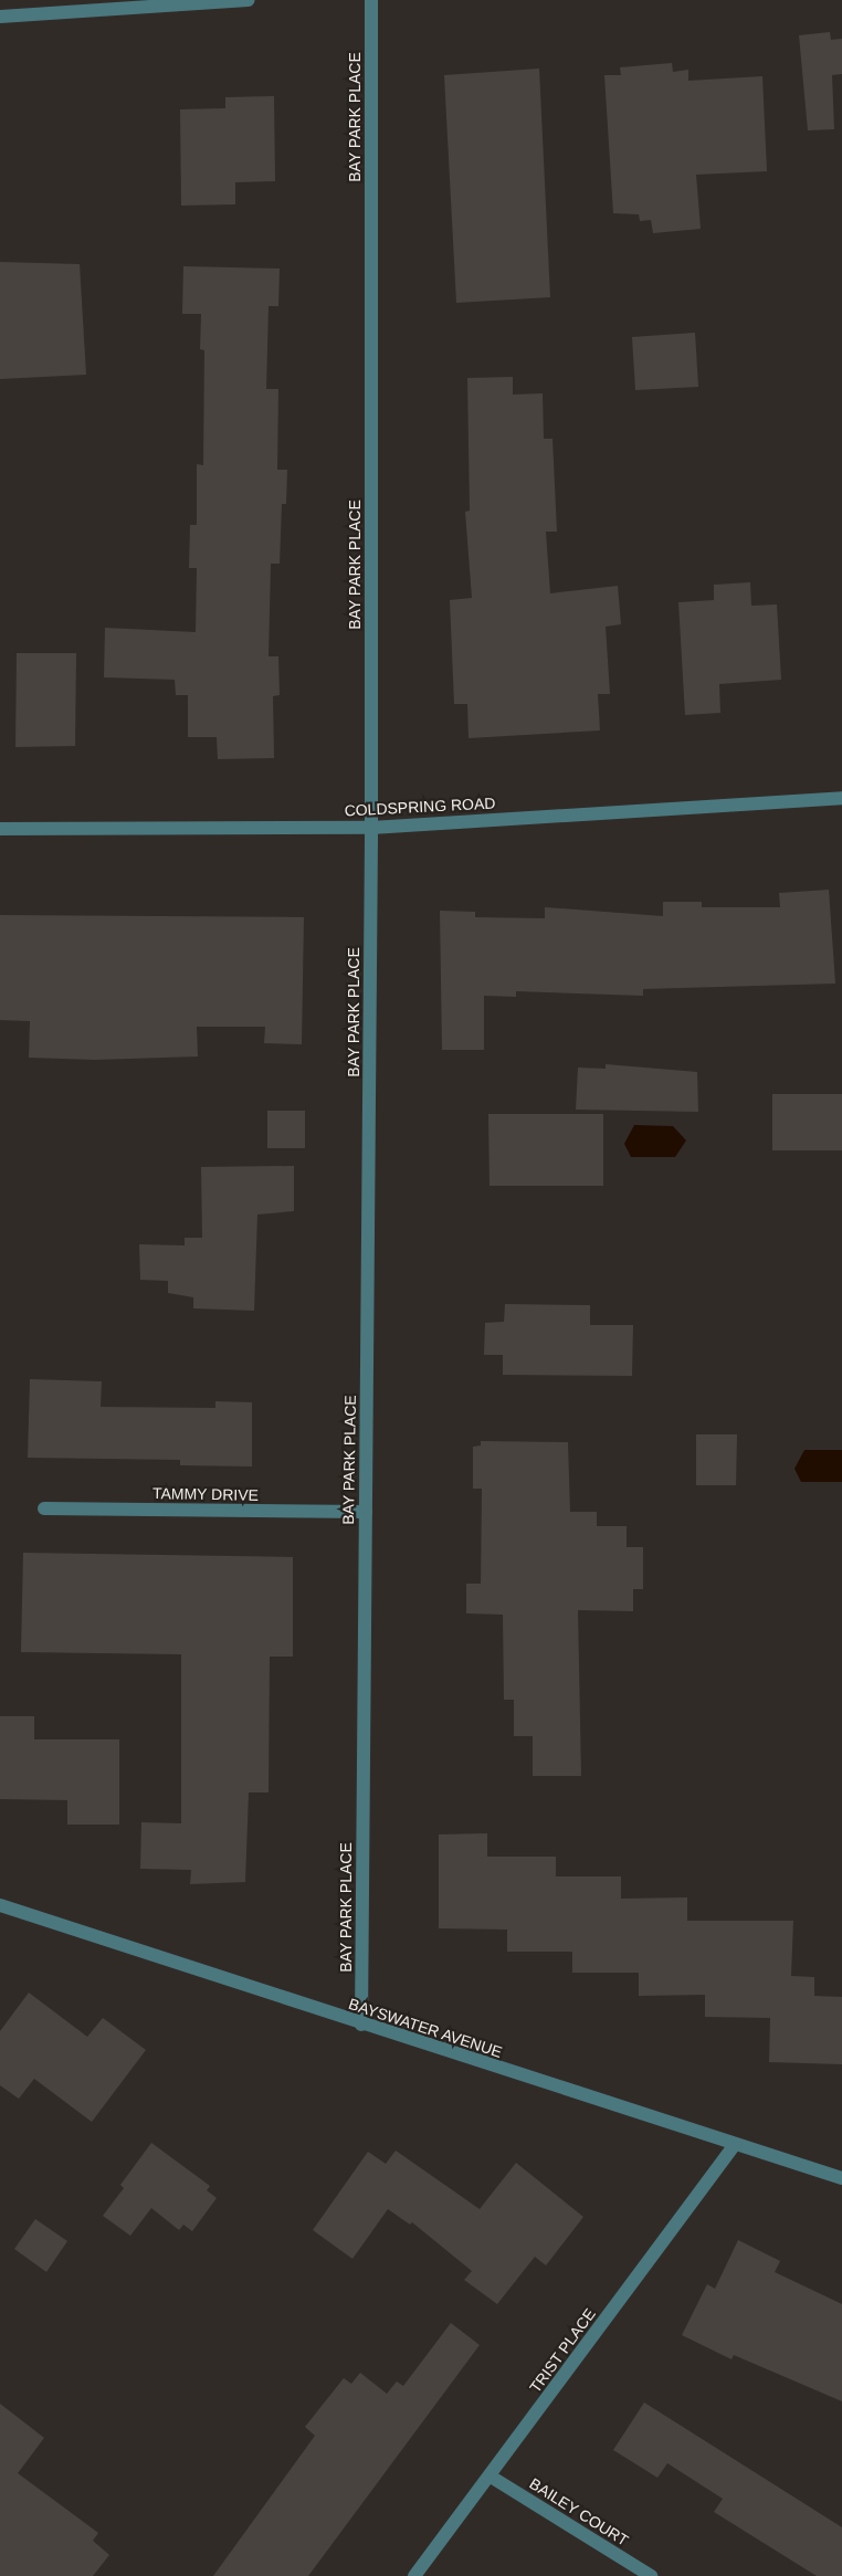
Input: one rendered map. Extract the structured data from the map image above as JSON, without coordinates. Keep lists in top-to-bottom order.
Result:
{
  "streets": {
    "street": [
      "BAY PARK PLACE",
      "COLDSPRING ROAD",
      "TAMMY DRIVE",
      "BAYSWATER AVENUE",
      "TRIST PLACE",
      "BAILEY COURT"
    ]
  },
  "crossings": [
    ["BAY PARK PLACE", "COLDSPRING ROAD"],
    ["BAY PARK PLACE", "TAMMY DRIVE"],
    ["BAY PARK PLACE", "BAYSWATER AVENUE"],
    ["BAYSWATER AVENUE", "TRIST PLACE"],
    ["TRIST PLACE", "BAILEY COURT"]
  ]
}
